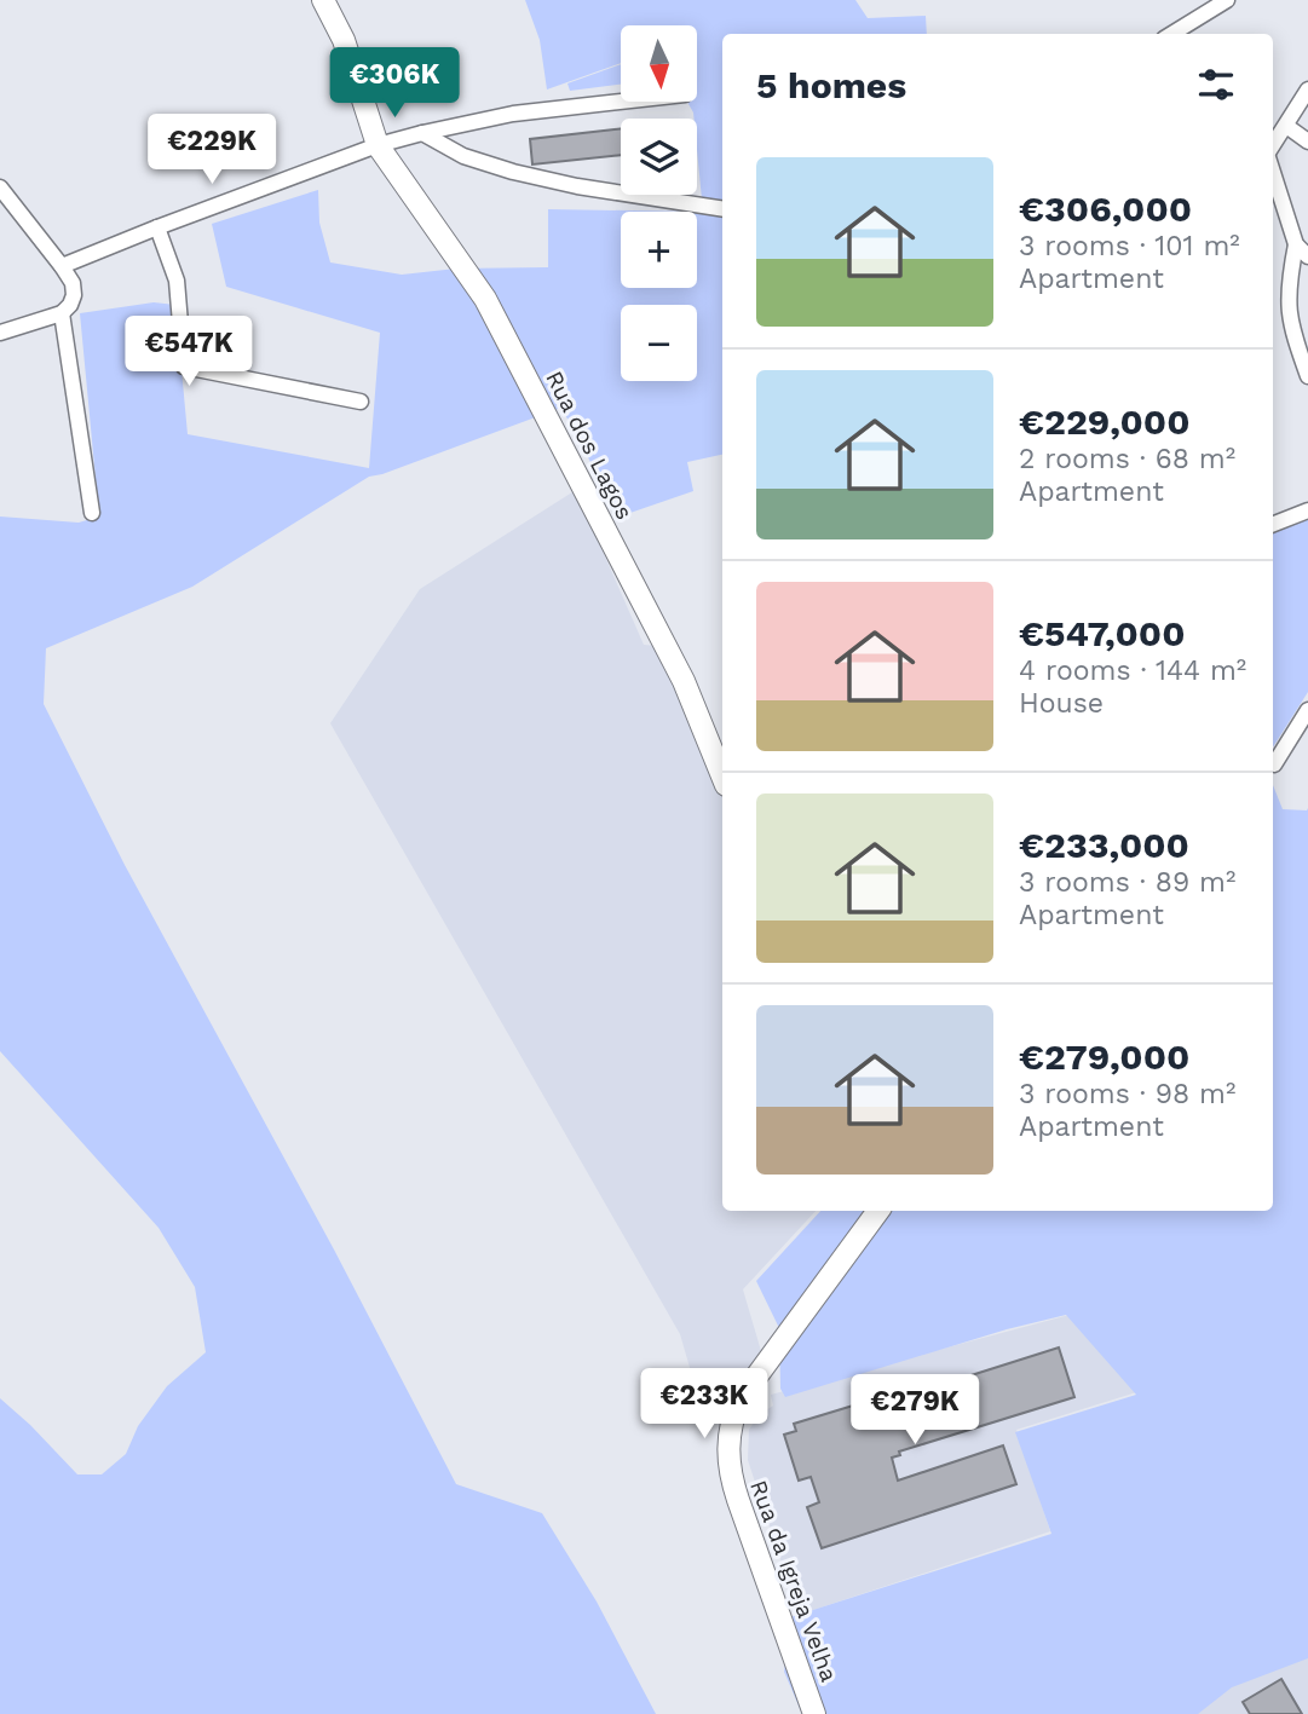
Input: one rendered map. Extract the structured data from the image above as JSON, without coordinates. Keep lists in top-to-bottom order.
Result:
{
  "streets": {
    "street": ["Rua dos Lagos", "Rua da Igreja Velha"]
  },
  "north": "bottom",
  "page": {
    "map_buttons": ["+", "−"],
    "heading": "5 homes",
    "price": [
      "€306K",
      "€229K",
      "€547K",
      "€233K",
      "€279K"
    ],
    "list": [
      {
        "name": "€306,000",
        "note": "3 rooms · 101 m² · Apartment"
      },
      {
        "name": "€229,000",
        "note": "2 rooms · 68 m² · Apartment"
      },
      {
        "name": "€547,000",
        "note": "4 rooms · 144 m² · House"
      },
      {
        "name": "€233,000",
        "note": "3 rooms · 89 m² · Apartment"
      },
      {
        "name": "€279,000",
        "note": "3 rooms · 98 m² · Apartment"
      }
    ]
  }
}
